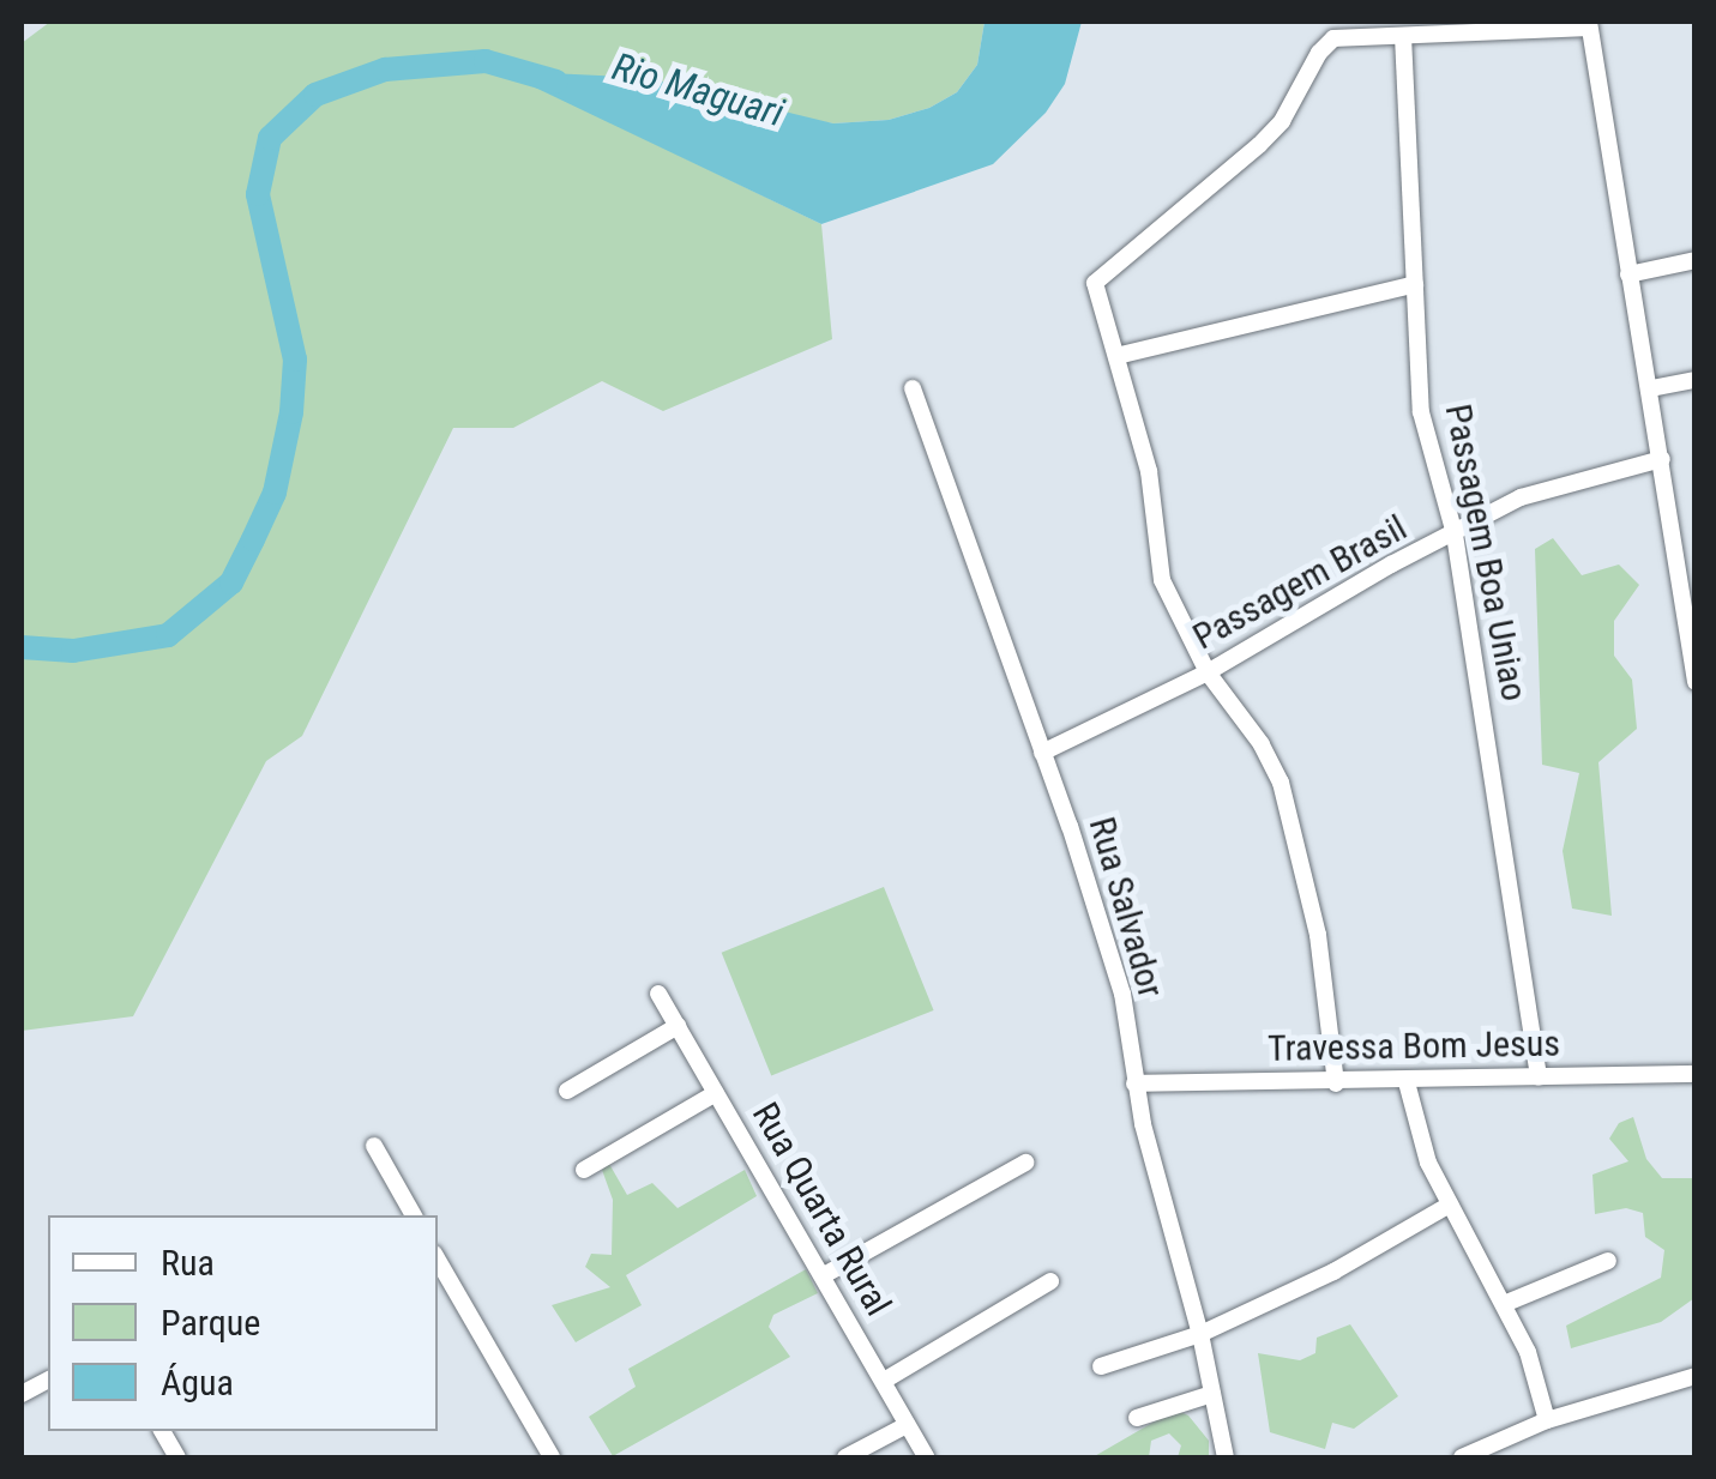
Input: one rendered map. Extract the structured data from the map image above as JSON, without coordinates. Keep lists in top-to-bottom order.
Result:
{
  "streets": {
    "street": [
      "Passagem Boa Uniao",
      "Passagem Brasil",
      "Rua Salvador",
      "Travessa Bom Jesus",
      "Rua Quarta Rural"
    ]
  },
  "crossings": [
    ["Passagem Boa Uniao", "Passagem Brasil"],
    ["Passagem Boa Uniao", "Travessa Bom Jesus"],
    ["Passagem Brasil", "Rua Salvador"],
    ["Rua Salvador", "Travessa Bom Jesus"]
  ],
  "water": ["Rio Maguari"],
  "legend": ["Rua", "Parque", "Água"]
}
